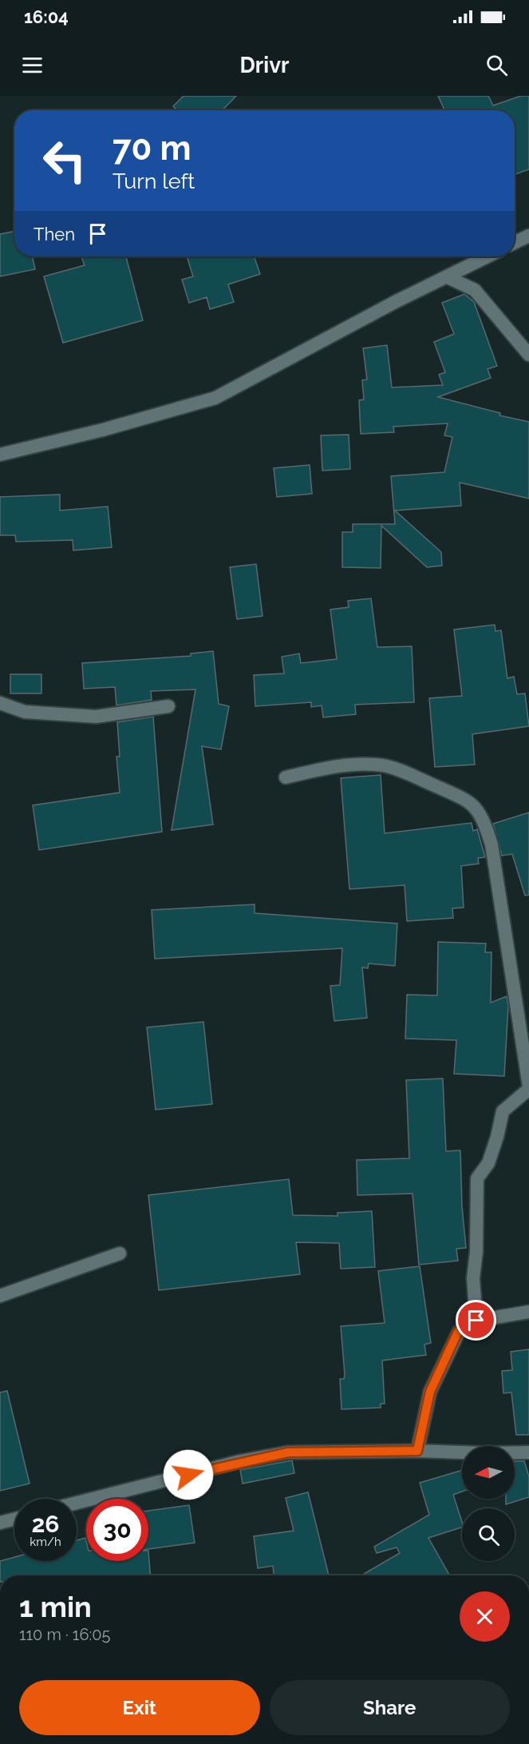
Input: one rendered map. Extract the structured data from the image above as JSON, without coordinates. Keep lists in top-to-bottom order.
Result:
{
  "north": "left",
  "page": {
    "status": "16:04",
    "header": "Drivr",
    "turn": ["70 m", "Turn left"],
    "then": "Then",
    "speed": "26 km/h",
    "limit": "30",
    "heading": ["1 min", "110 m · 16:05"],
    "buttons": ["Exit", "Share"]
  }
}
